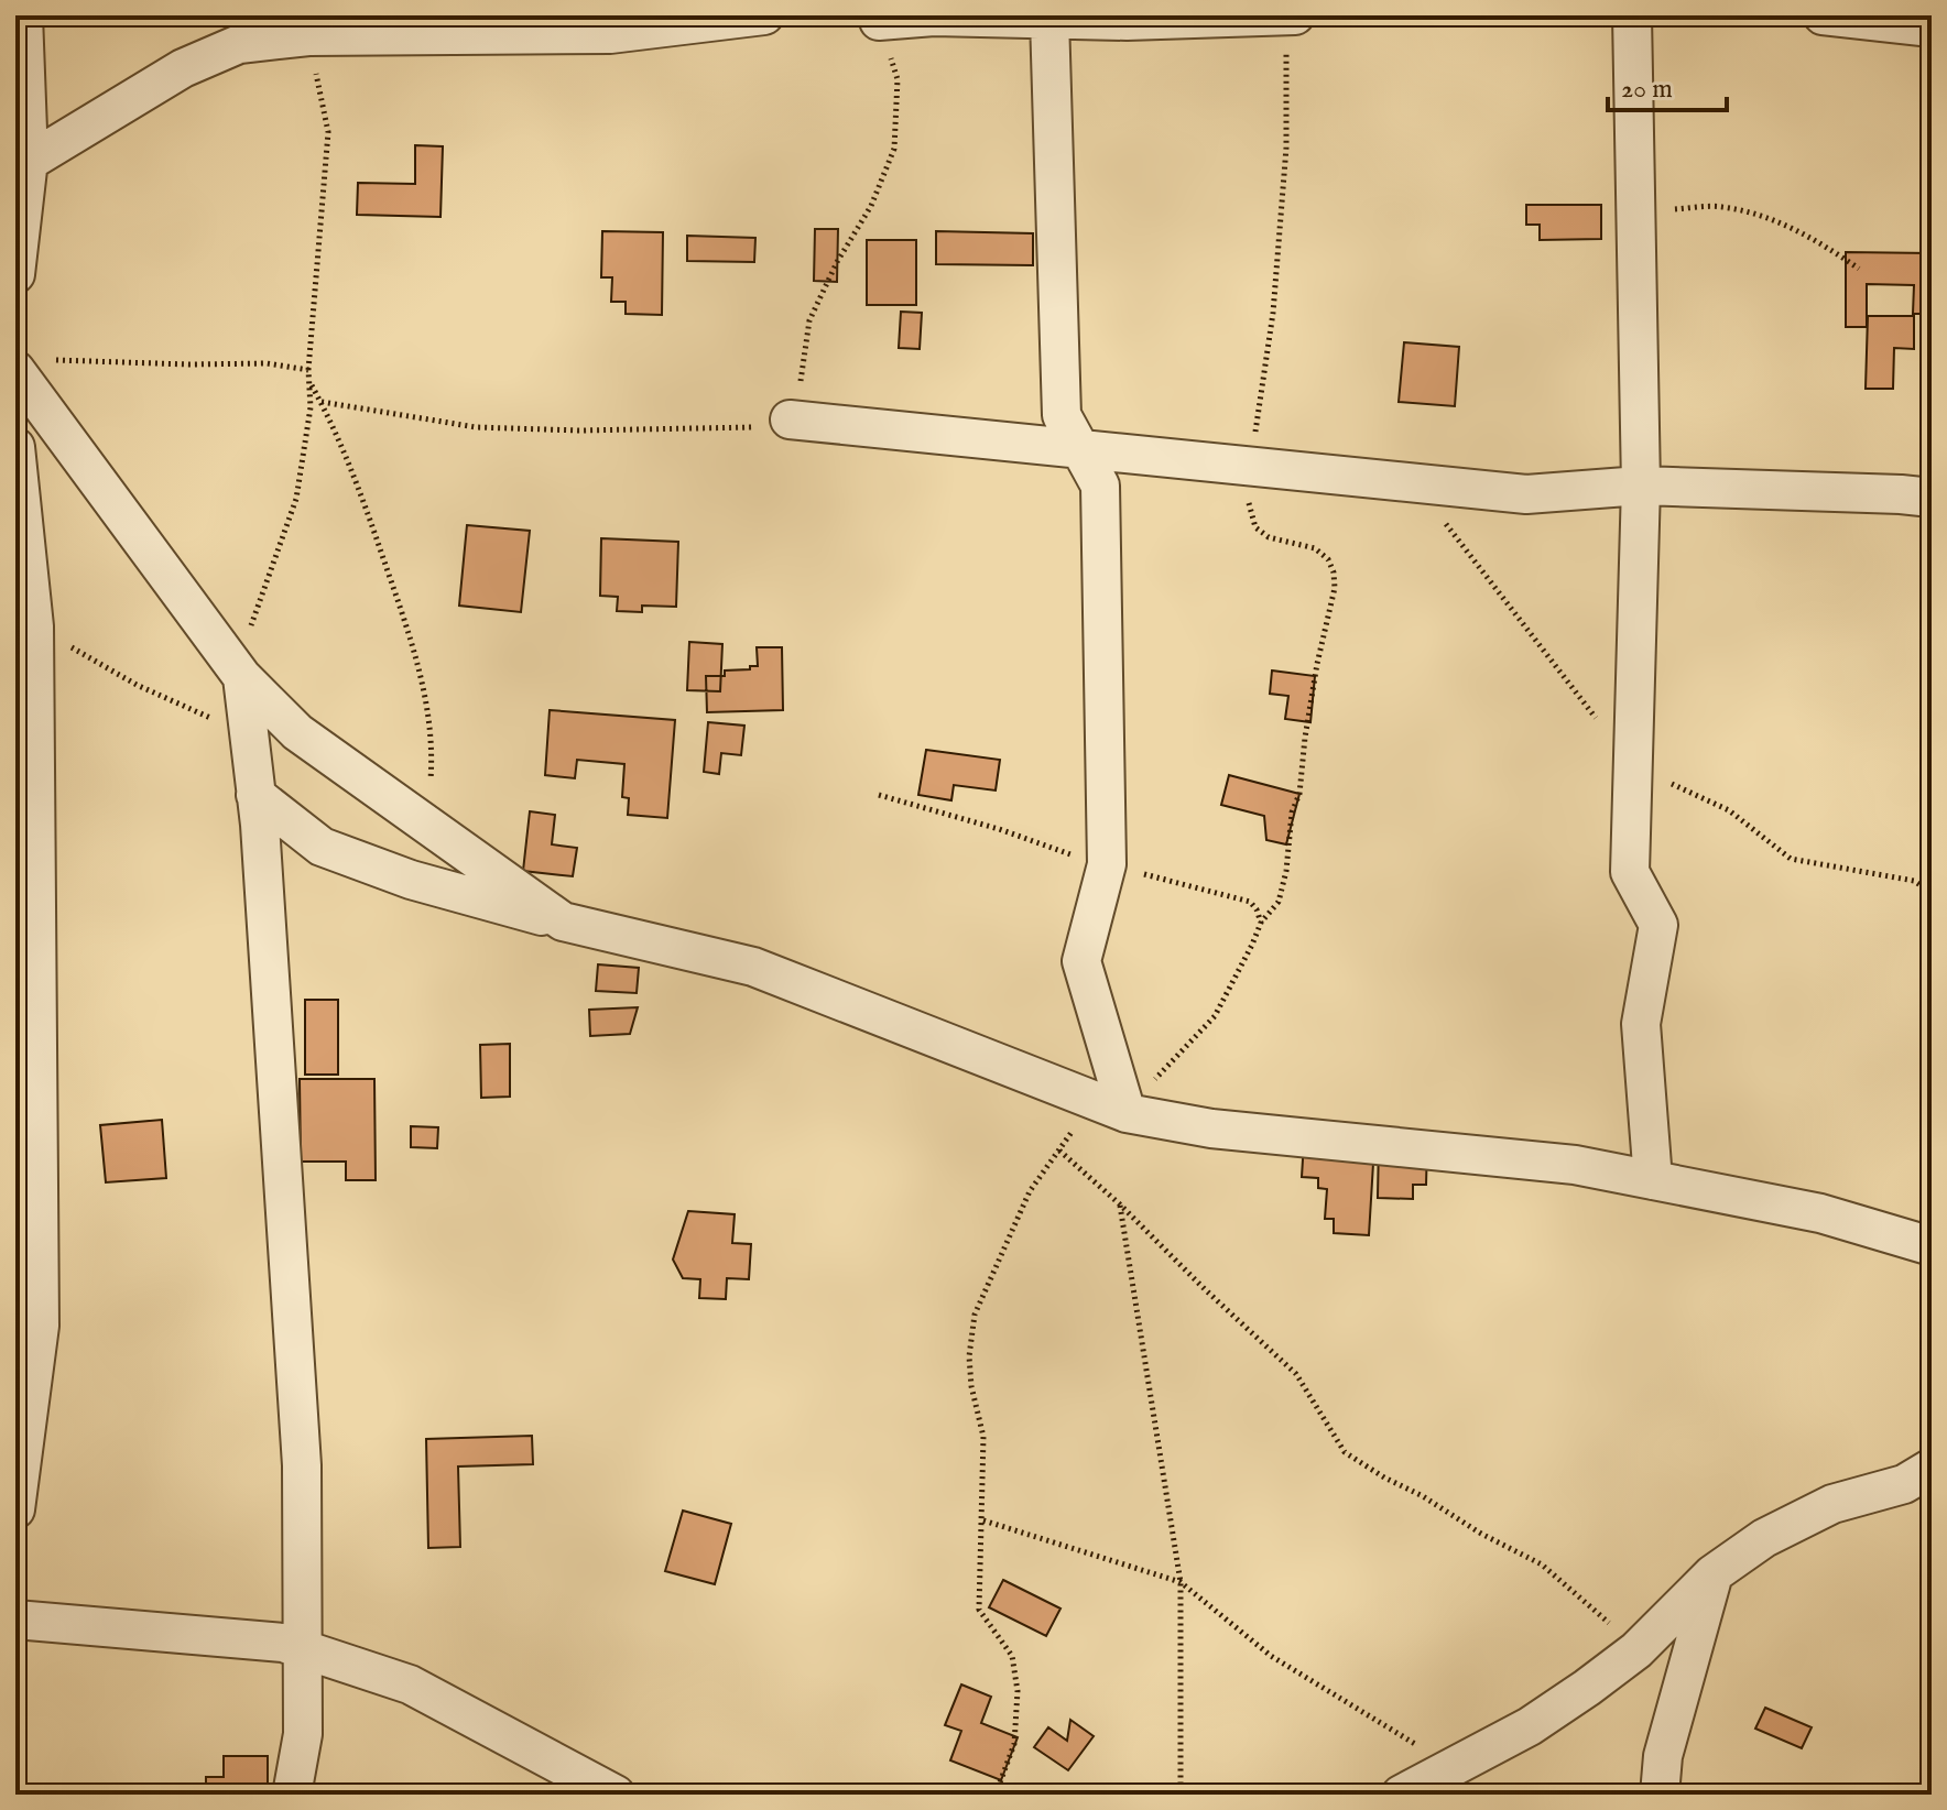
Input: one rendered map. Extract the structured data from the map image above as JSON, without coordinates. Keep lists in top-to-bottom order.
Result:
{
  "scale_bar": "20 m"
}
